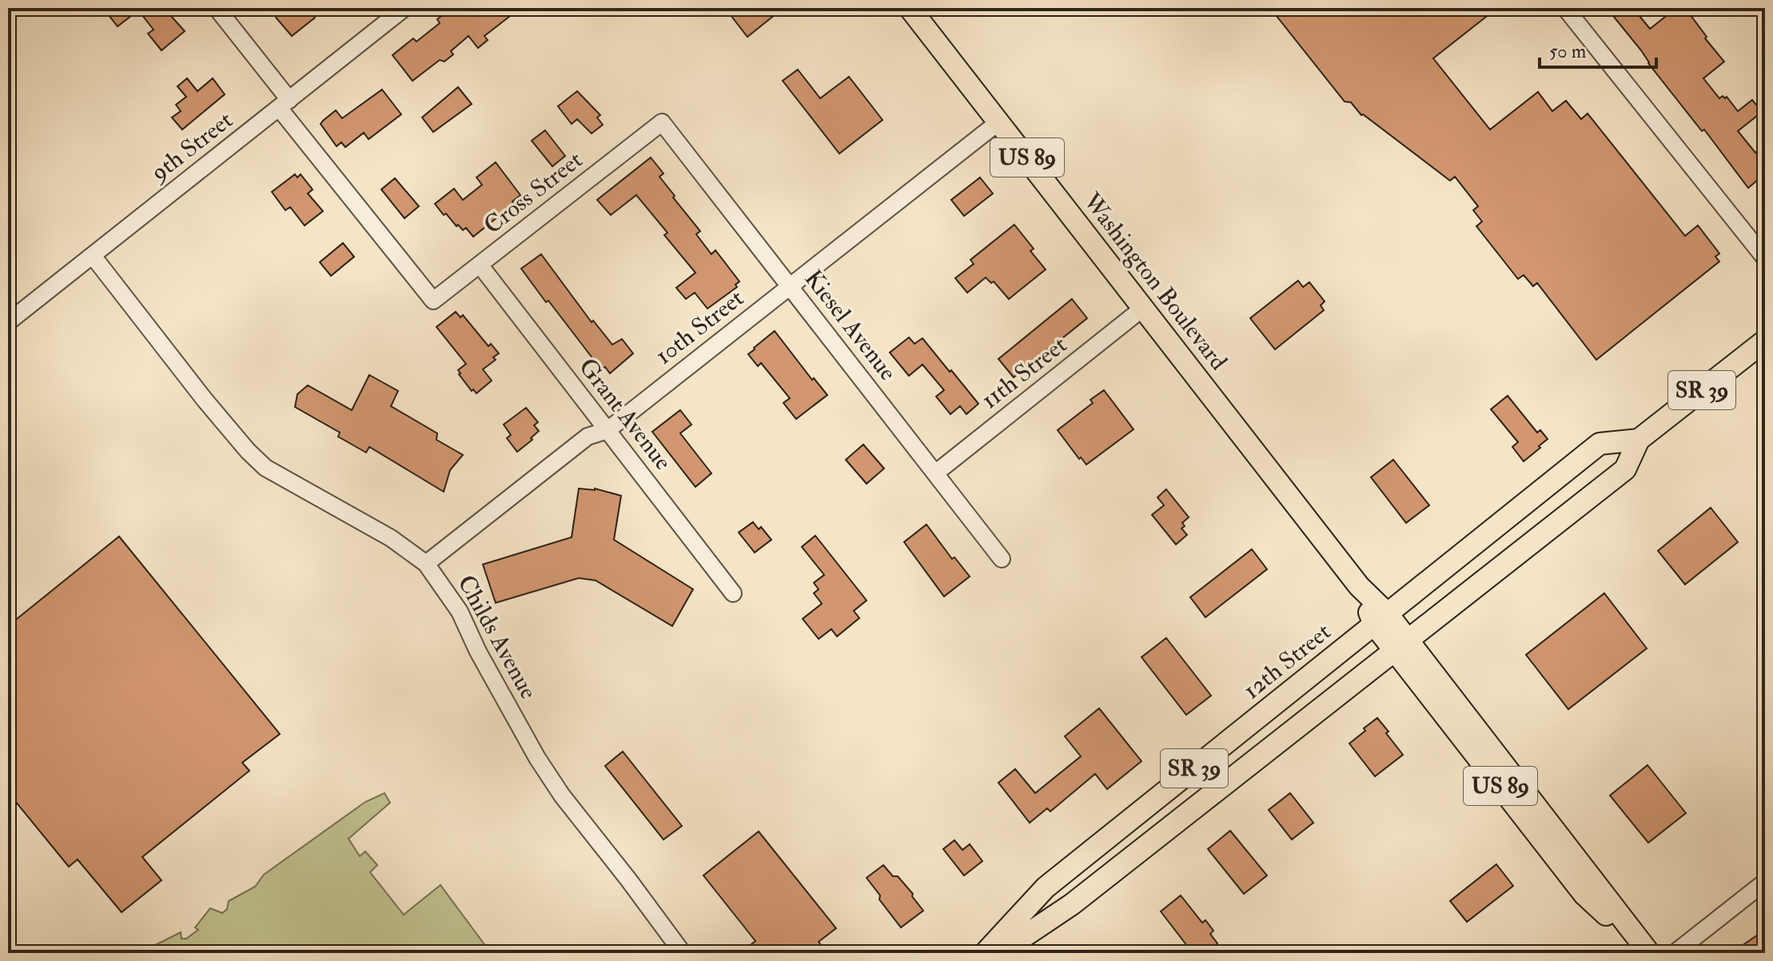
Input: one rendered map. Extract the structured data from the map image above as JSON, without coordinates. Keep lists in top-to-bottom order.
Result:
{
  "streets": {
    "main road": [
      "US 89",
      "Washington Boulevard",
      "SR 39",
      "12th Street"
    ],
    "street": [
      "9th Street",
      "Cross Street",
      "Kiesel Avenue",
      "10th Street",
      "11th Street",
      "Grant Avenue",
      "Childs Avenue"
    ]
  },
  "crossings": [
    ["9th Street", "Cross Street"],
    ["9th Street", "Childs Avenue"],
    ["Cross Street", "Kiesel Avenue"],
    ["Cross Street", "Grant Avenue"],
    ["Washington Boulevard", "10th Street"],
    ["Washington Boulevard", "11th Street"],
    ["Washington Boulevard", "SR 39"],
    ["Washington Boulevard", "12th Street"],
    ["Kiesel Avenue", "10th Street"],
    ["Kiesel Avenue", "11th Street"],
    ["10th Street", "Grant Avenue"],
    ["10th Street", "Childs Avenue"],
    ["SR 39", "12th Street"]
  ],
  "scale_bar": "50 m"
}
